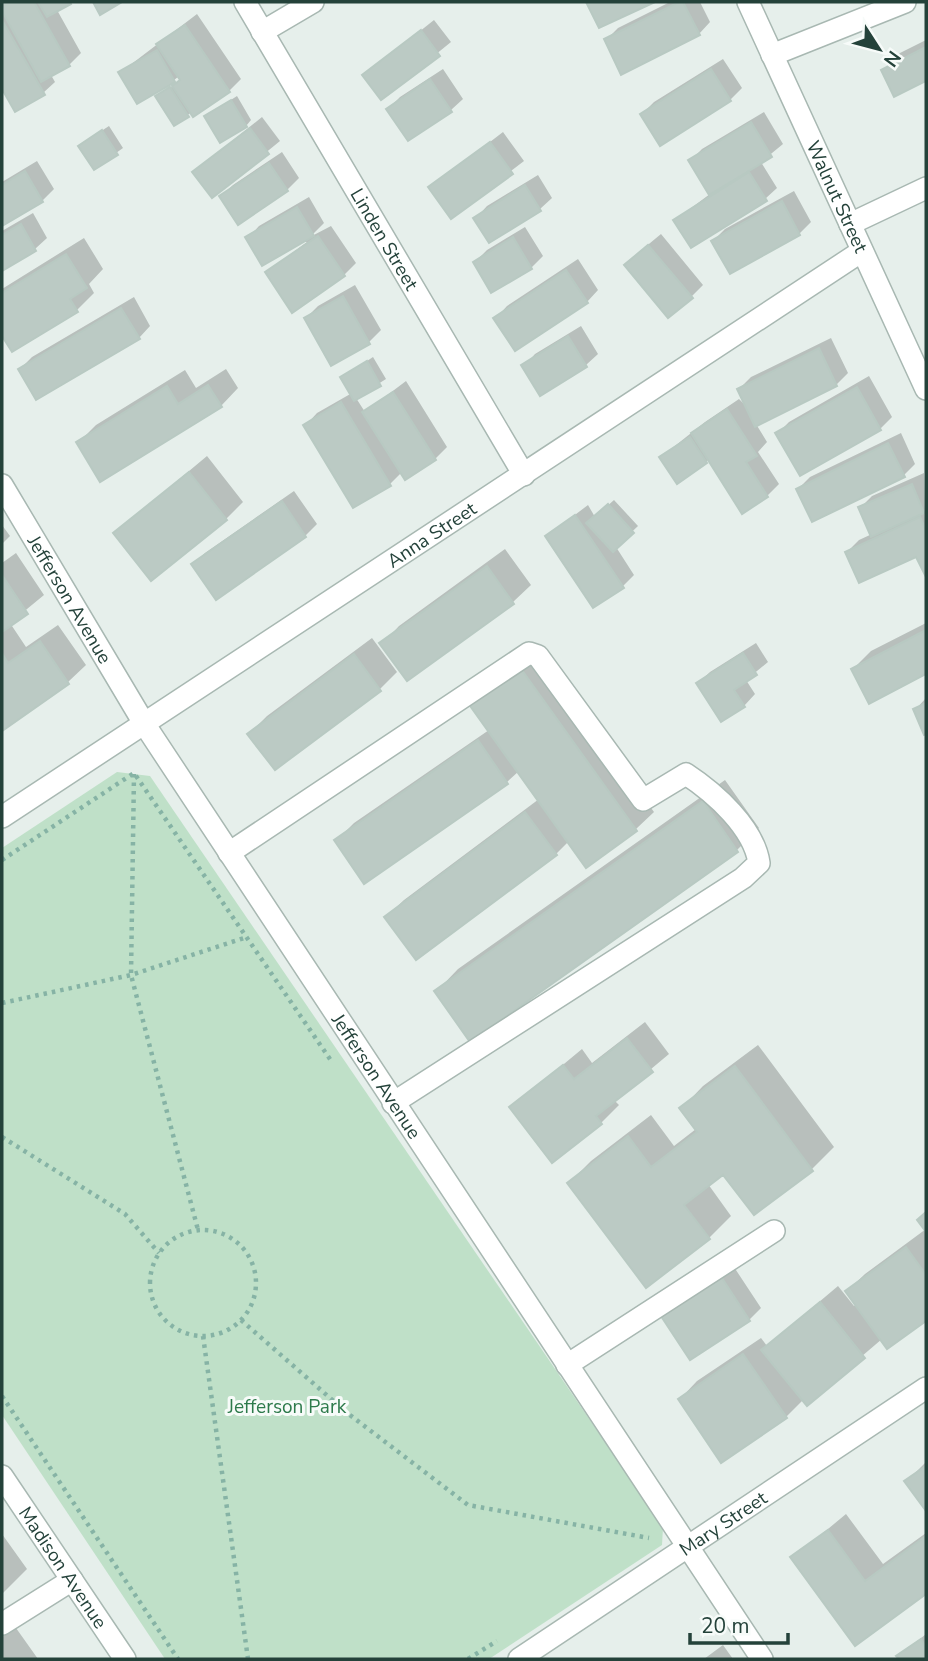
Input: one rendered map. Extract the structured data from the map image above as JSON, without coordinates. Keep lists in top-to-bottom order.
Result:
{
  "streets": {
    "street": [
      "Walnut Street",
      "Linden Street",
      "Anna Street",
      "Jefferson Avenue",
      "Mary Street",
      "Madison Avenue"
    ]
  },
  "crossings": [
    ["Walnut Street", "Anna Street"],
    ["Linden Street", "Anna Street"],
    ["Anna Street", "Jefferson Avenue"],
    ["Jefferson Avenue", "Mary Street"]
  ],
  "parks": ["Jefferson Park"],
  "scale_bar": "20 m",
  "north": "bottom right"
}
